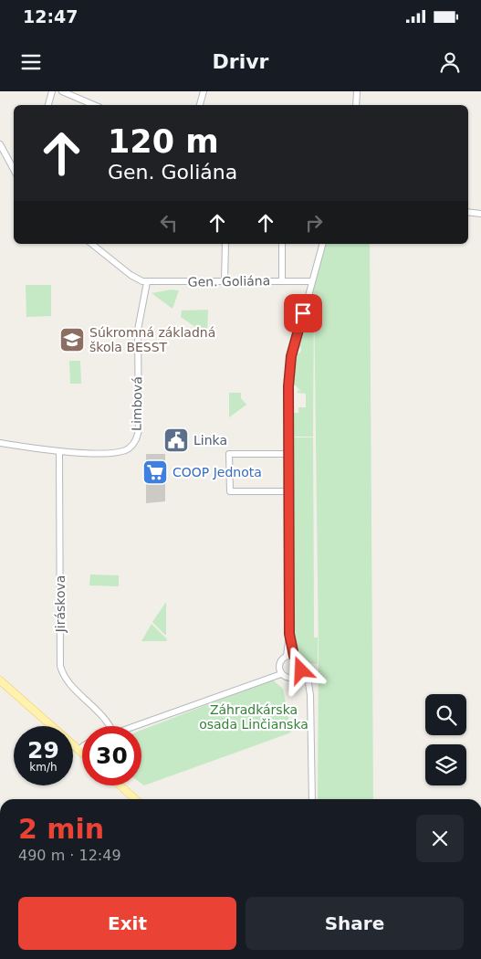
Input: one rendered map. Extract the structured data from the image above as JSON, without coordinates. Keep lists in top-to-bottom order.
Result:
{
  "streets": {
    "street": ["Gen. Goliána", "Limbová", "Jiráskova"]
  },
  "crossings": [
    ["Gen. Goliána", "Limbová"],
    ["Limbová", "Jiráskova"]
  ],
  "parks": ["Záhradkárska osada Linčianska"],
  "places": {
    "school or university": ["Súkromná základná škola BESST"],
    "public building": ["Linka"],
    "supermarket": ["COOP Jednota"]
  },
  "page": {
    "status": "12:47",
    "header": "Drivr",
    "turn": ["120 m", "Gen. Goliána"],
    "speed": "29 km/h",
    "limit": "30",
    "heading": ["2 min", "490 m · 12:49"],
    "buttons": ["Exit", "Share"]
  }
}
